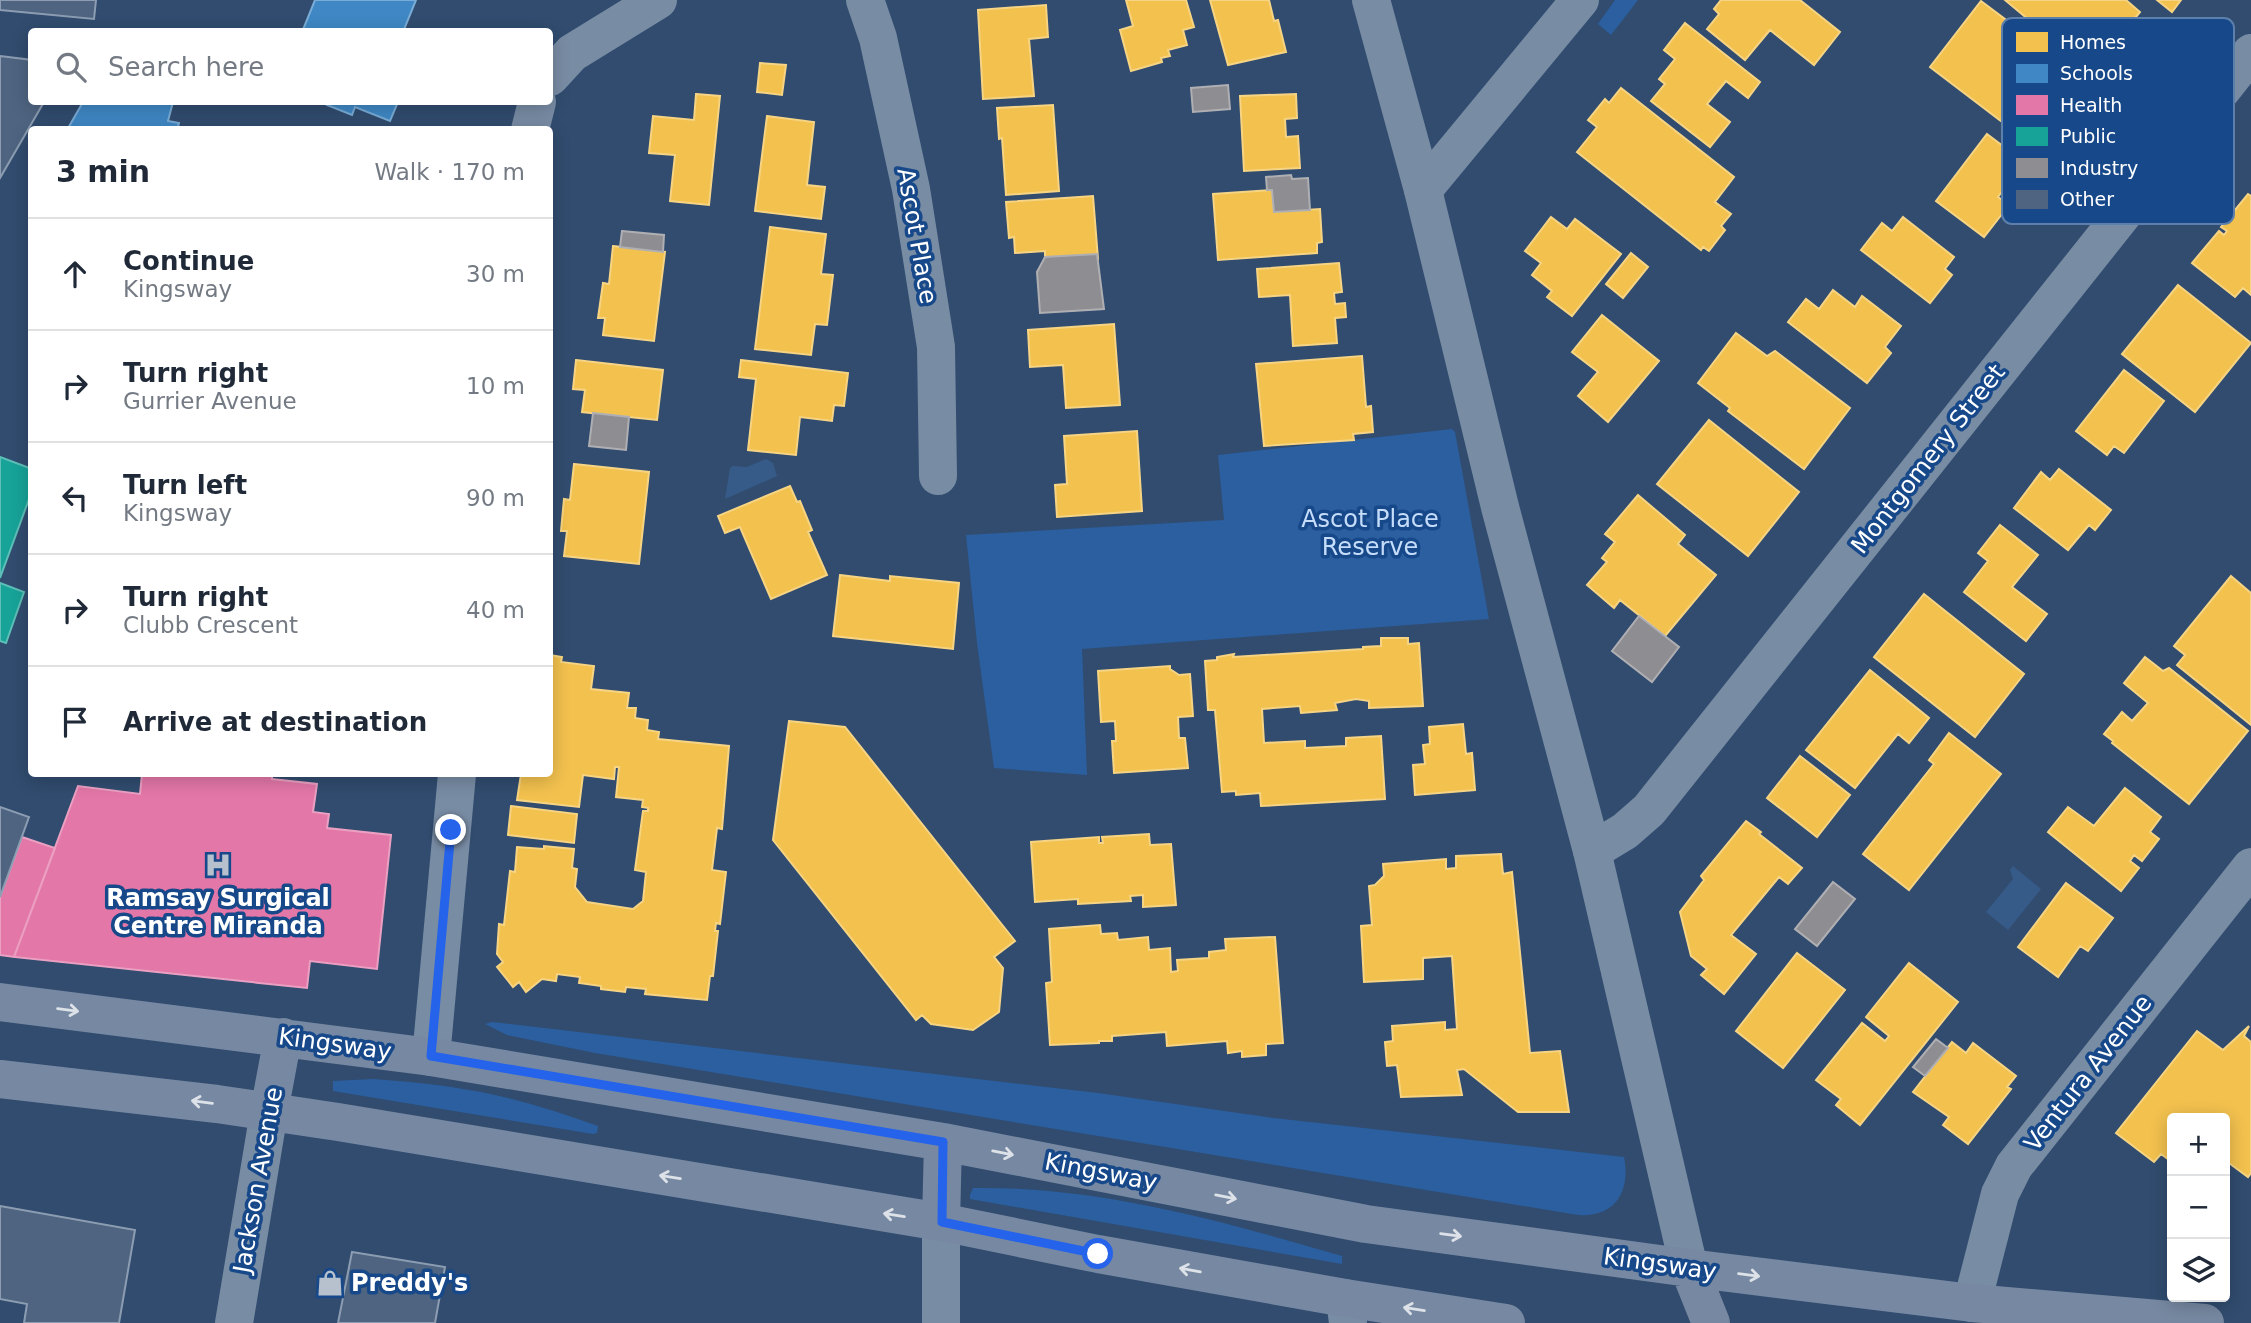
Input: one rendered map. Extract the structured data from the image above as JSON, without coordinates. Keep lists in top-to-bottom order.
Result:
{
  "streets": {
    "main road": ["Kingsway", "Jackson Avenue"],
    "street": ["Ascot Place", "Montgomery Street", "Ventura Avenue"]
  },
  "crossings": [
    ["Kingsway", "Ventura Avenue"],
    ["Kingsway", "Jackson Avenue"]
  ],
  "parks": ["Ascot Place Reserve"],
  "places": {
    "hospital": ["Ramsay Surgical Centre Miranda"],
    "shop": ["Preddy's"]
  },
  "legend": [
    "Homes",
    "Schools",
    "Health",
    "Public",
    "Industry",
    "Other"
  ],
  "page": {
    "search": "Search here",
    "heading": ["3 min", "Walk · 170 m"],
    "list": [
      ["Continue", "Kingsway", "30 m"],
      ["Turn right", "Gurrier Avenue", "10 m"],
      ["Turn left", "Kingsway", "90 m"],
      ["Turn right", "Clubb Crescent", "40 m"],
      "Arrive at destination"
    ],
    "map_buttons": ["+", "−"]
  }
}
